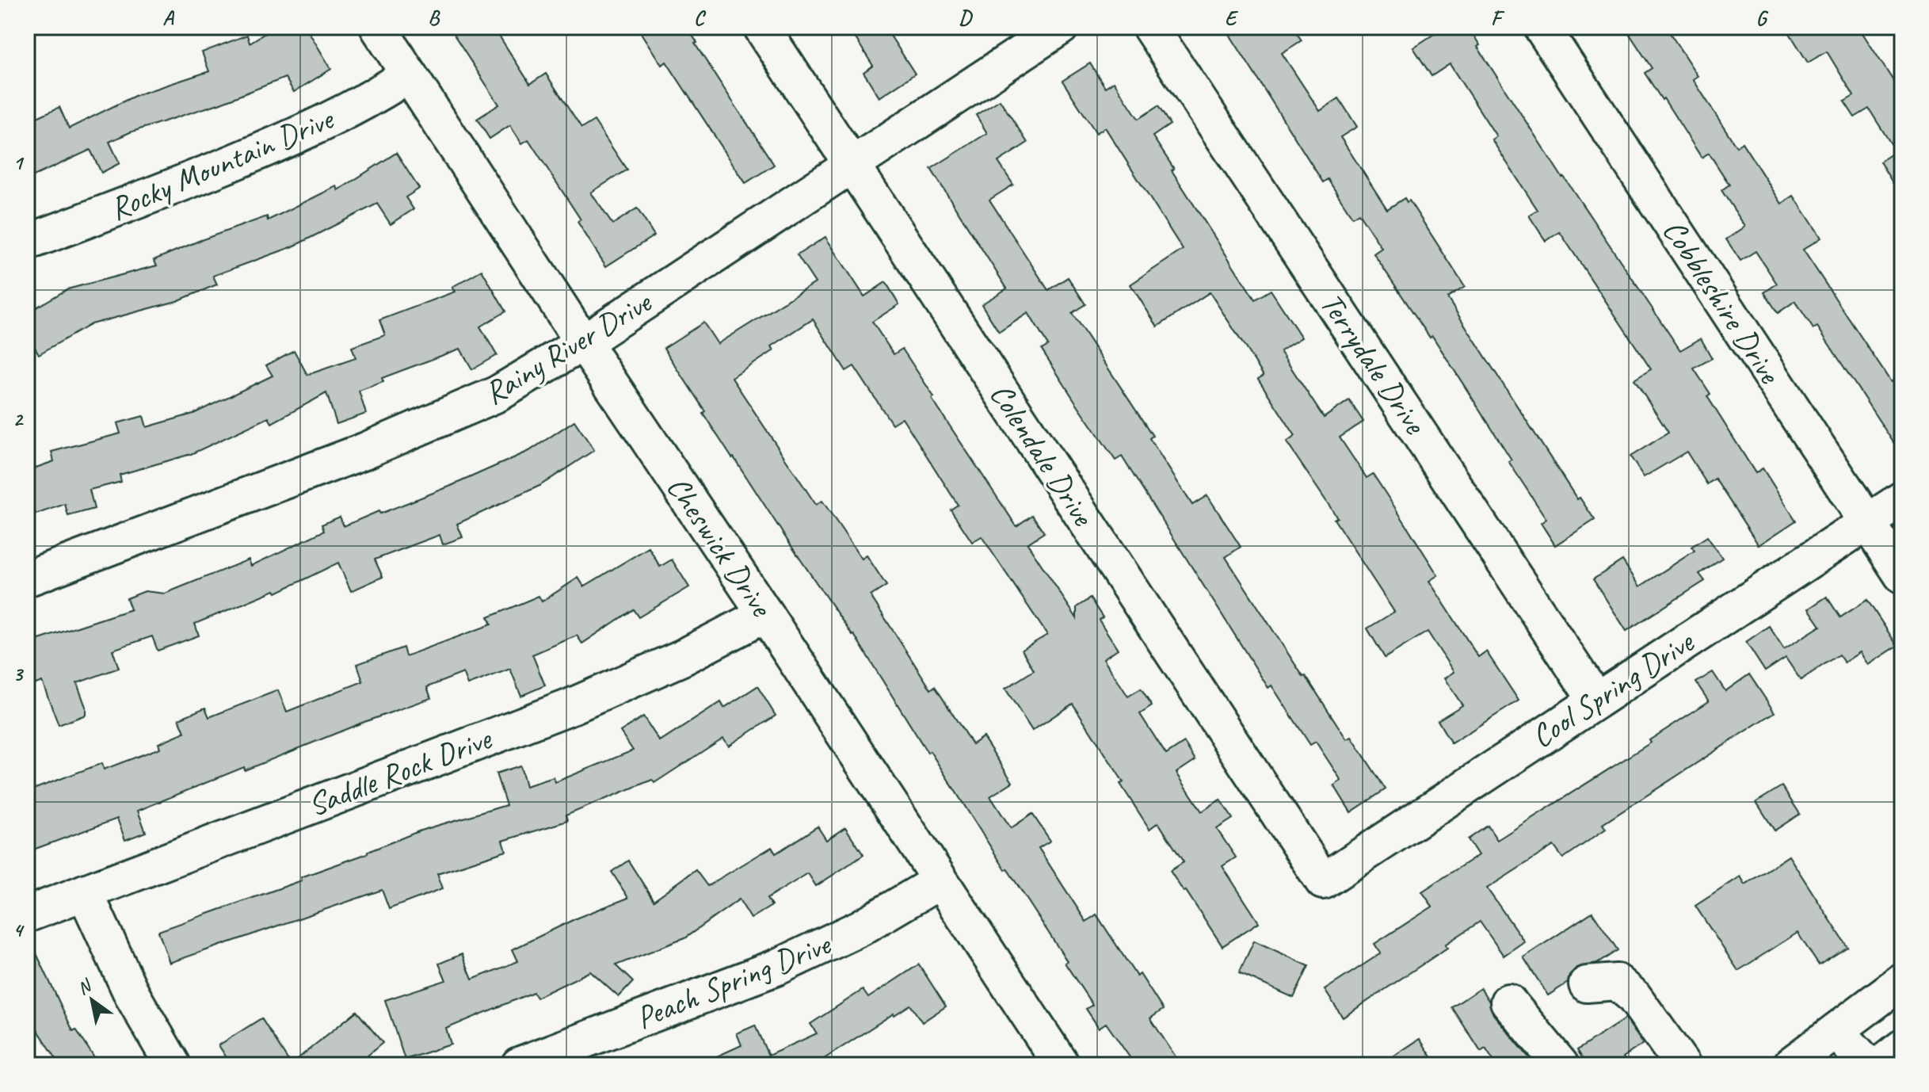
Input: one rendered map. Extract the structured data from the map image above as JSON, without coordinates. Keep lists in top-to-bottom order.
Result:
{
  "streets": {
    "street": [
      "Rocky Mountain Drive",
      "Cobbleshire Drive",
      "Rainy River Drive",
      "Terrydale Drive",
      "Colendale Drive",
      "Cheswick Drive",
      "Cool Spring Drive",
      "Saddle Rock Drive",
      "Peach Spring Drive"
    ]
  },
  "crossings": [
    ["Rocky Mountain Drive", "Cheswick Drive"],
    ["Cobbleshire Drive", "Cool Spring Drive"],
    ["Rainy River Drive", "Colendale Drive"],
    ["Rainy River Drive", "Cheswick Drive"],
    ["Terrydale Drive", "Cool Spring Drive"],
    ["Colendale Drive", "Cool Spring Drive"],
    ["Cheswick Drive", "Saddle Rock Drive"],
    ["Cheswick Drive", "Peach Spring Drive"]
  ],
  "north": "top left",
  "grid": {
    "columns": [
      "A",
      "B",
      "C",
      "D",
      "E",
      "F",
      "G"
    ],
    "rows": [
      "1",
      "2",
      "3",
      "4"
    ]
  }
}
